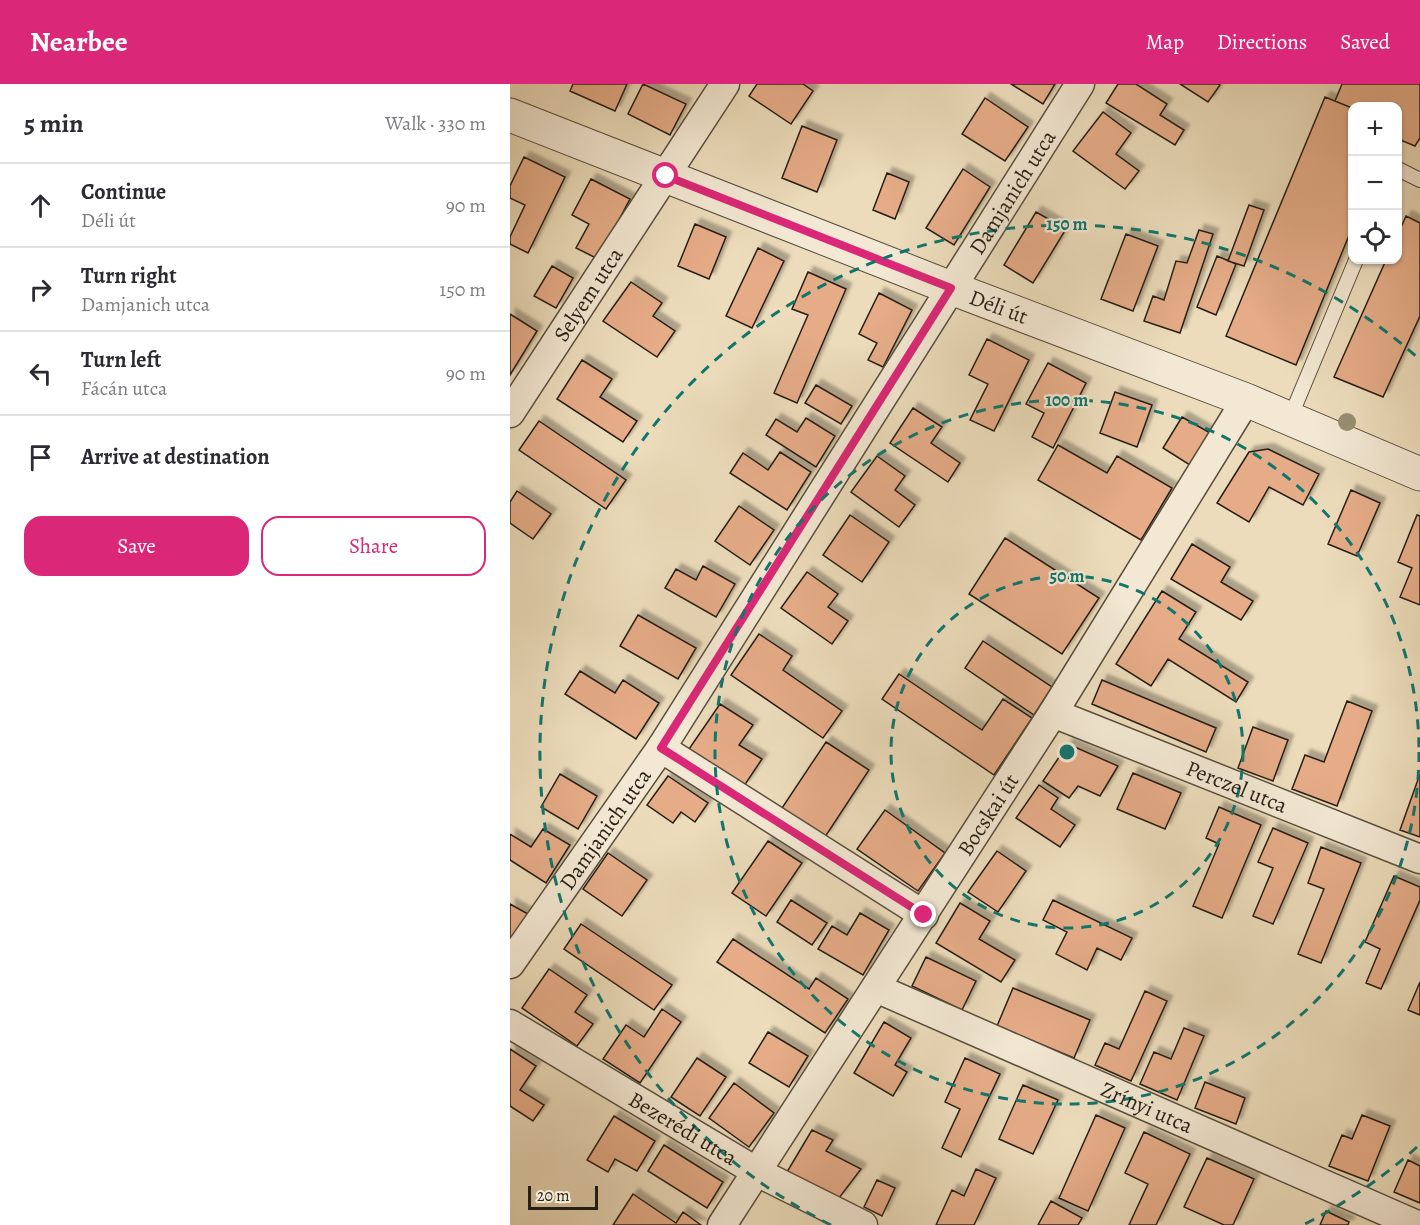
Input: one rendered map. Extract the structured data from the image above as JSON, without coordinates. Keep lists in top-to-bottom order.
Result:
{
  "streets": {
    "street": [
      "Damjanich utca",
      "Selyem utca",
      "Déli út",
      "Perczel utca",
      "Bocskai út",
      "Zrínyi utca",
      "Bezerédi utca"
    ]
  },
  "crossings": [
    ["Damjanich utca", "Déli út"],
    ["Selyem utca", "Déli út"],
    ["Déli út", "Bocskai út"],
    ["Perczel utca", "Bocskai út"],
    ["Bocskai út", "Zrínyi utca"],
    ["Bocskai út", "Bezerédi utca"]
  ],
  "scale_bar": "20 m",
  "page": {
    "header": "Nearbee",
    "nav": ["Map", "Directions", "Saved"],
    "heading": ["5 min", "Walk · 330 m"],
    "map_buttons": ["+", "−"],
    "list": [
      ["Continue", "Déli út", "90 m"],
      ["Turn right", "Damjanich utca", "150 m"],
      ["Turn left", "Fácán utca", "90 m"],
      "Arrive at destination"
    ],
    "buttons": ["Save", "Share"],
    "scale": "20 m"
  },
  "rings": ["150 m", "100 m", "50 m"]
}
